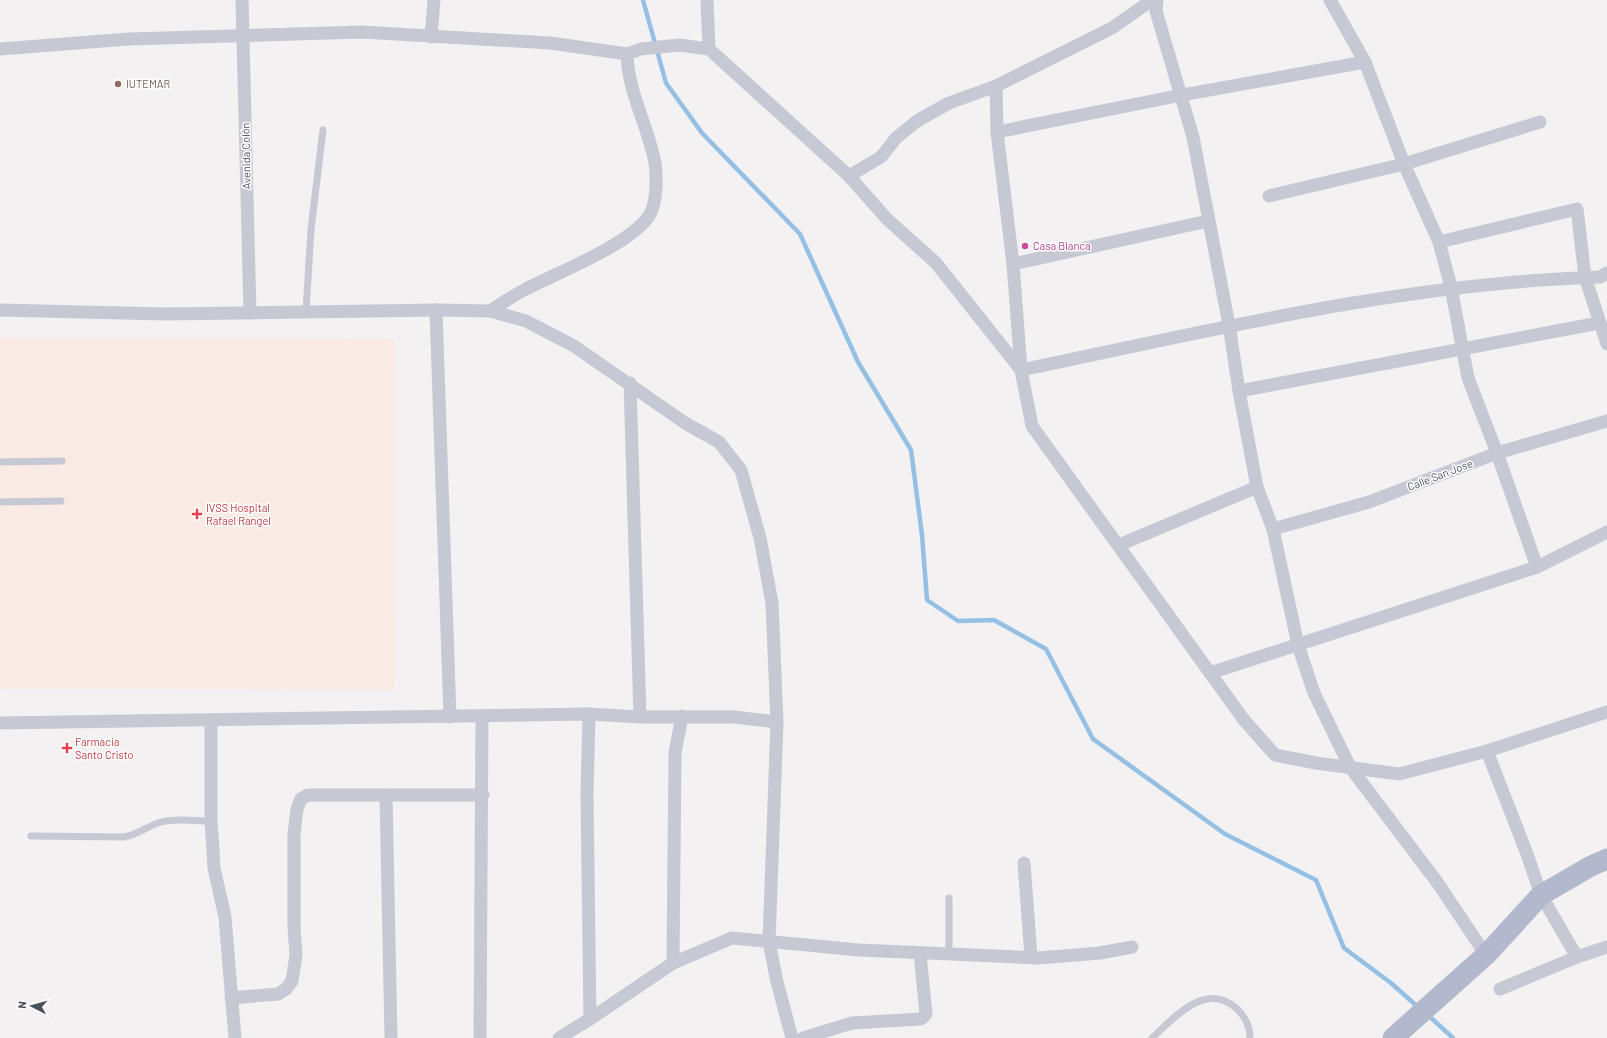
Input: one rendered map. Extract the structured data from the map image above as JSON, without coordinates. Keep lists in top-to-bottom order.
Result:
{
  "streets": {
    "street": ["Avenida Colón", "Calle San Jose"]
  },
  "places": {
    "other": ["IUTEMAR", "Casa Blanca"],
    "health": ["IVSS Hospital Rafael Rangel", "Farmacia Santo Cristo"]
  },
  "north": "left"
}
